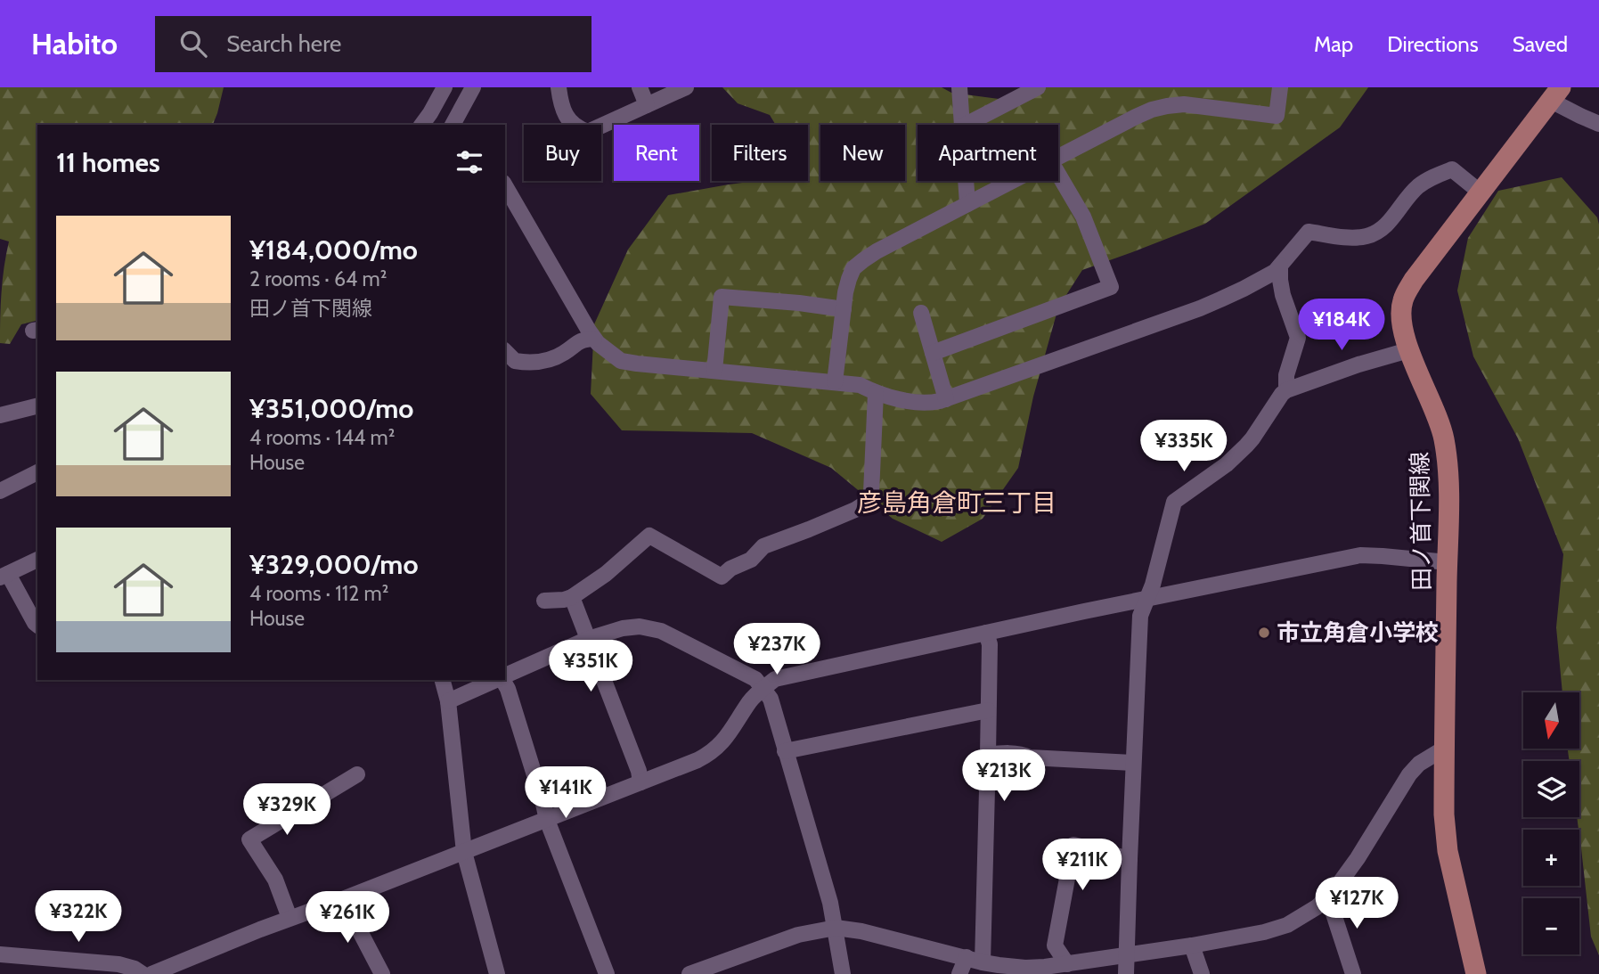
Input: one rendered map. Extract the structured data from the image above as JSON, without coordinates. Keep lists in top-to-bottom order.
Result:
{
  "streets": {
    "main road": ["田ノ首下関線"]
  },
  "districts": ["彦島角倉町三丁目"],
  "places": ["市立角倉小学校"],
  "north": "bottom",
  "page": {
    "header": "Habito",
    "search": "Search here",
    "nav": ["Map", "Directions", "Saved"],
    "chip": [
      "Buy",
      "Rent",
      "Filters",
      "New",
      "Apartment"
    ],
    "heading": "11 homes",
    "list": [
      {
        "name": "¥184,000/mo",
        "note": "2 rooms · 64 m² · 田ノ首下関線"
      },
      {
        "name": "¥351,000/mo",
        "note": "4 rooms · 144 m² · House"
      },
      {
        "name": "¥329,000/mo",
        "note": "4 rooms · 112 m² · House"
      }
    ],
    "price": [
      "¥184K",
      "¥335K",
      "¥237K",
      "¥351K",
      "¥213K",
      "¥141K",
      "¥329K",
      "¥211K",
      "¥127K",
      "¥322K",
      "¥261K"
    ],
    "map_buttons": ["+", "−"]
  }
}
